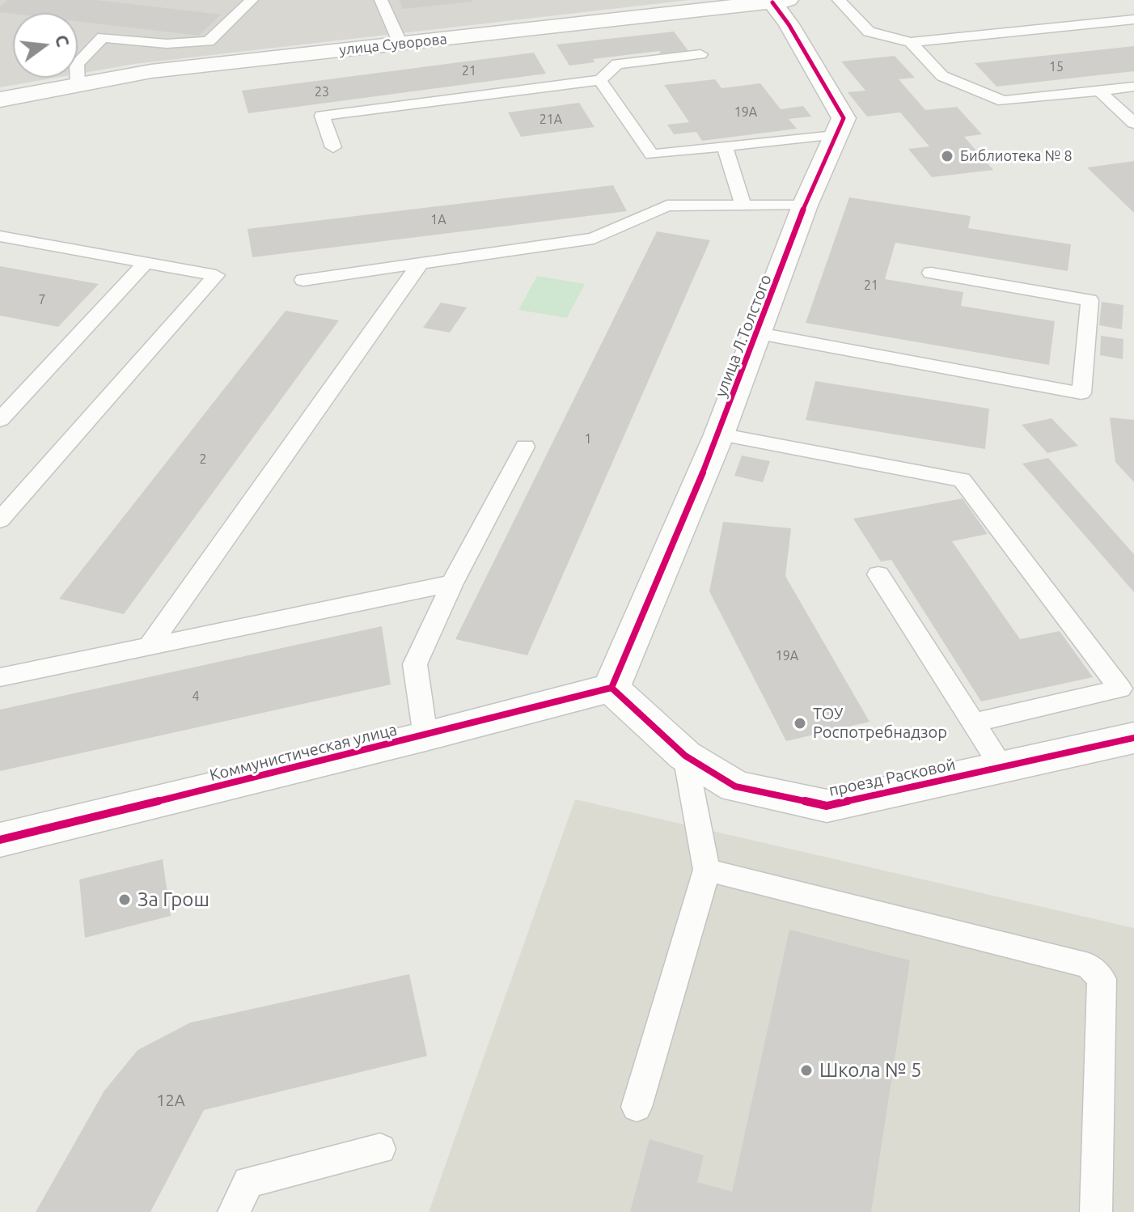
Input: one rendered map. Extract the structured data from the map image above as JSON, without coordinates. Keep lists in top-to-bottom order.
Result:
{
  "streets": {
    "street": [
      "улица Суворова",
      "улица Л.Толстого",
      "Коммунистическая улица",
      "проезд Расковой"
    ]
  },
  "crossings": [
    ["улица Суворова", "улица Л.Толстого"],
    ["улица Л.Толстого", "Коммунистическая улица"],
    ["улица Л.Толстого", "проезд Расковой"],
    ["Коммунистическая улица", "проезд Расковой"]
  ],
  "places": [
    "Библиотека № 8",
    "ТОУ Роспотребнадзор",
    "За Грош",
    "Школа № 5"
  ],
  "house_numbers": [
    "15",
    "21",
    "23",
    "19А",
    "21А",
    "1А",
    "21",
    "7",
    "1",
    "2",
    "19А",
    "4",
    "12А"
  ],
  "north": "right"
}
